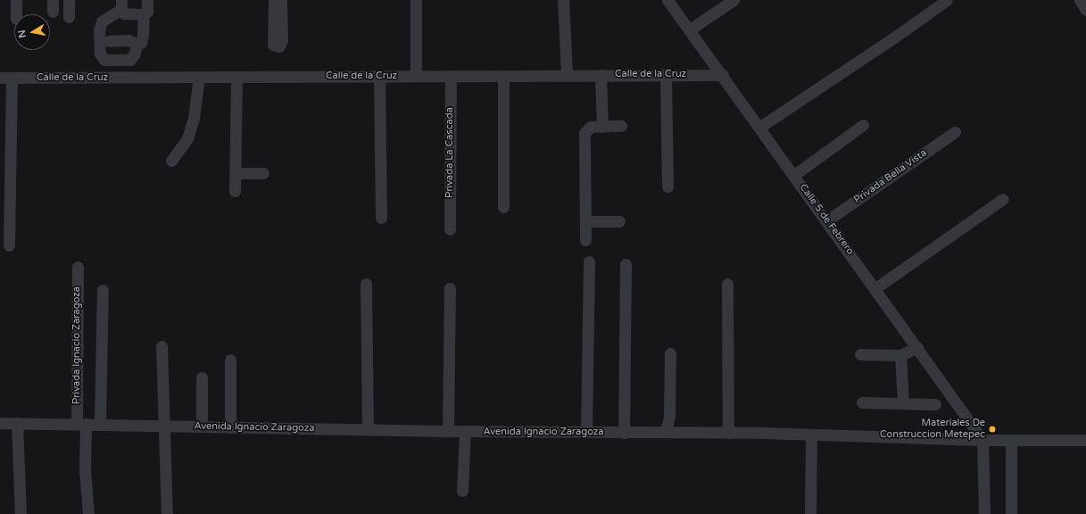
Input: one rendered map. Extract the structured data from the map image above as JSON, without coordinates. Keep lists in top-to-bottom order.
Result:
{
  "streets": {
    "street": [
      "Calle de la Cruz",
      "Privada La Cascada",
      "Privada Bella Vista",
      "Calle 5 de Febrero",
      "Privada Ignacio Zaragoza",
      "Avenida Ignacio Zaragoza"
    ]
  },
  "crossings": [
    ["Calle de la Cruz", "Privada La Cascada"],
    ["Calle de la Cruz", "Calle 5 de Febrero"],
    ["Privada Bella Vista", "Calle 5 de Febrero"],
    ["Calle 5 de Febrero", "Avenida Ignacio Zaragoza"],
    ["Privada Ignacio Zaragoza", "Avenida Ignacio Zaragoza"]
  ],
  "places": ["Materiales De Construccion Metepec"],
  "north": "left"
}
